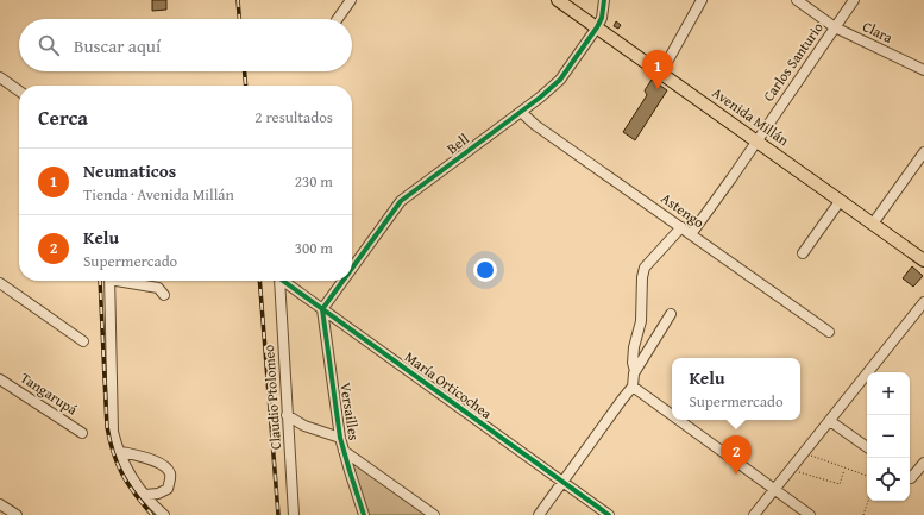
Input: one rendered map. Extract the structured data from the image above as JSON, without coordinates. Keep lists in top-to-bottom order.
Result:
{
  "streets": {
    "main road": ["Avenida Millán"],
    "street": [
      "Clara",
      "Carlos Santurio",
      "Bell",
      "Astengo",
      "María Orticochea",
      "Tangarupá",
      "Claudio Ptolomeo",
      "Versailles"
    ]
  },
  "crossings": [
    ["Clara", "Carlos Santurio"],
    ["Carlos Santurio", "Avenida Millán"],
    ["Carlos Santurio", "Astengo"],
    ["Avenida Millán", "Bell"],
    ["Bell", "Astengo"],
    ["Bell", "María Orticochea"],
    ["Bell", "Versailles"],
    ["María Orticochea", "Versailles"]
  ],
  "page": {
    "search": "Buscar aquí",
    "pins": ["1", "2"],
    "heading": ["Cerca", "2 resultados"],
    "list": [
      {
        "mark": "1",
        "name": "Neumaticos",
        "note": "Tienda · Avenida Millán",
        "value": "230 m"
      },
      {
        "mark": "2",
        "name": "Kelu",
        "note": "Supermercado",
        "value": "300 m"
      }
    ],
    "popup": ["Kelu", "Supermercado"],
    "map_buttons": ["+", "−"]
  }
}
